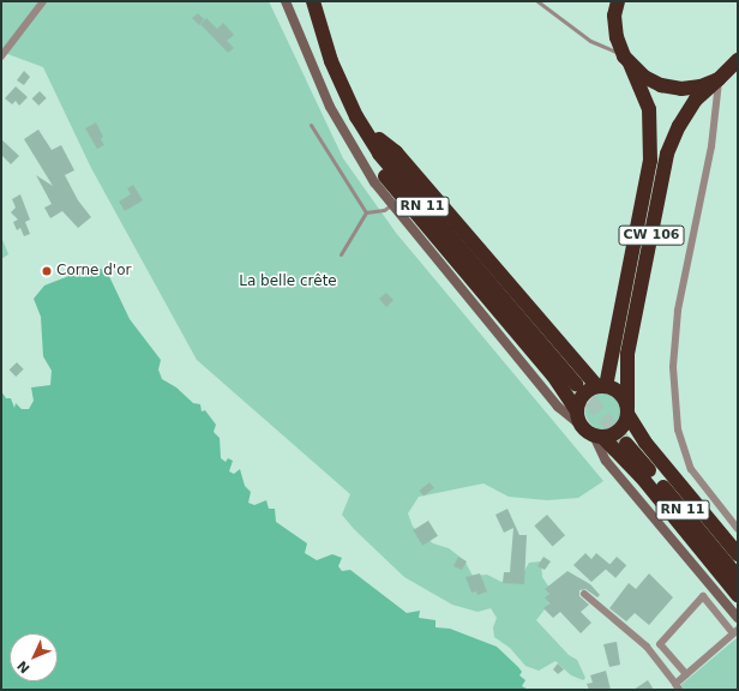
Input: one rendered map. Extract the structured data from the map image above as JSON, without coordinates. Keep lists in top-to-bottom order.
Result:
{
  "streets": {
    "highway": ["RN 11", "CW 106"]
  },
  "parks": ["La belle crête"],
  "places": ["Corne d'or"],
  "north": "bottom left"
}
